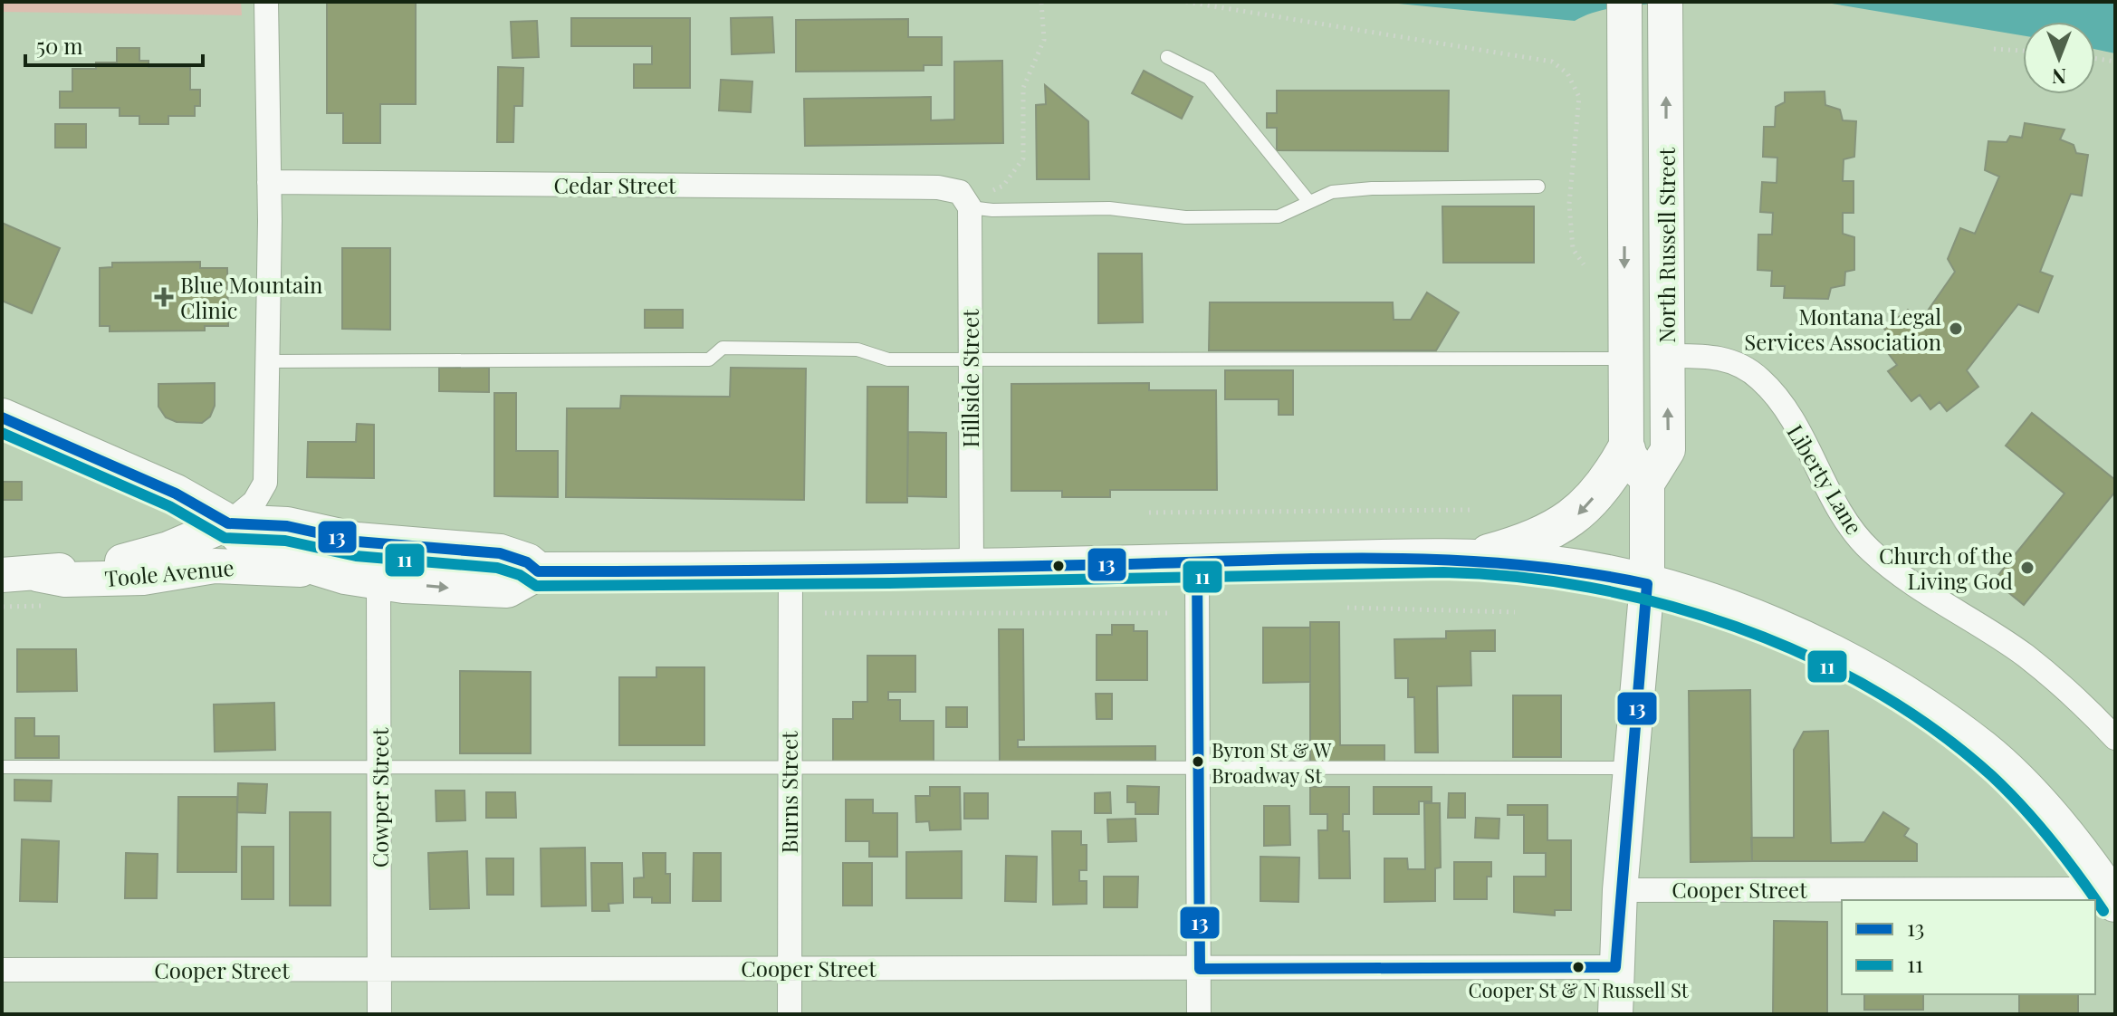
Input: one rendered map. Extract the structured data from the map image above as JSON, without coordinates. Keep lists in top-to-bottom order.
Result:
{
  "streets": {
    "main road": ["North Russell Street", "Toole Avenue"],
    "street": [
      "Cedar Street",
      "Hillside Street",
      "Liberty Lane",
      "Burns Street",
      "Cowper Street",
      "Cooper Street"
    ]
  },
  "crossings": [
    ["Cedar Street", "Hillside Street"],
    ["North Russell Street", "Liberty Lane"],
    ["Toole Avenue", "Cowper Street"],
    ["Burns Street", "Cooper Street"],
    ["Cowper Street", "Cooper Street"]
  ],
  "places": {
    "health": ["Blue Mountain Clinic"],
    "other": [
      "Montana Legal Services Association",
      "Church of the Living God",
      "Byron St & W Broadway St",
      "Cooper St & N Russell St"
    ]
  },
  "lines": ["transit line 13", "transit line 11"],
  "legend": ["13", "11"],
  "scale_bar": "50 m",
  "north": "bottom"
}
